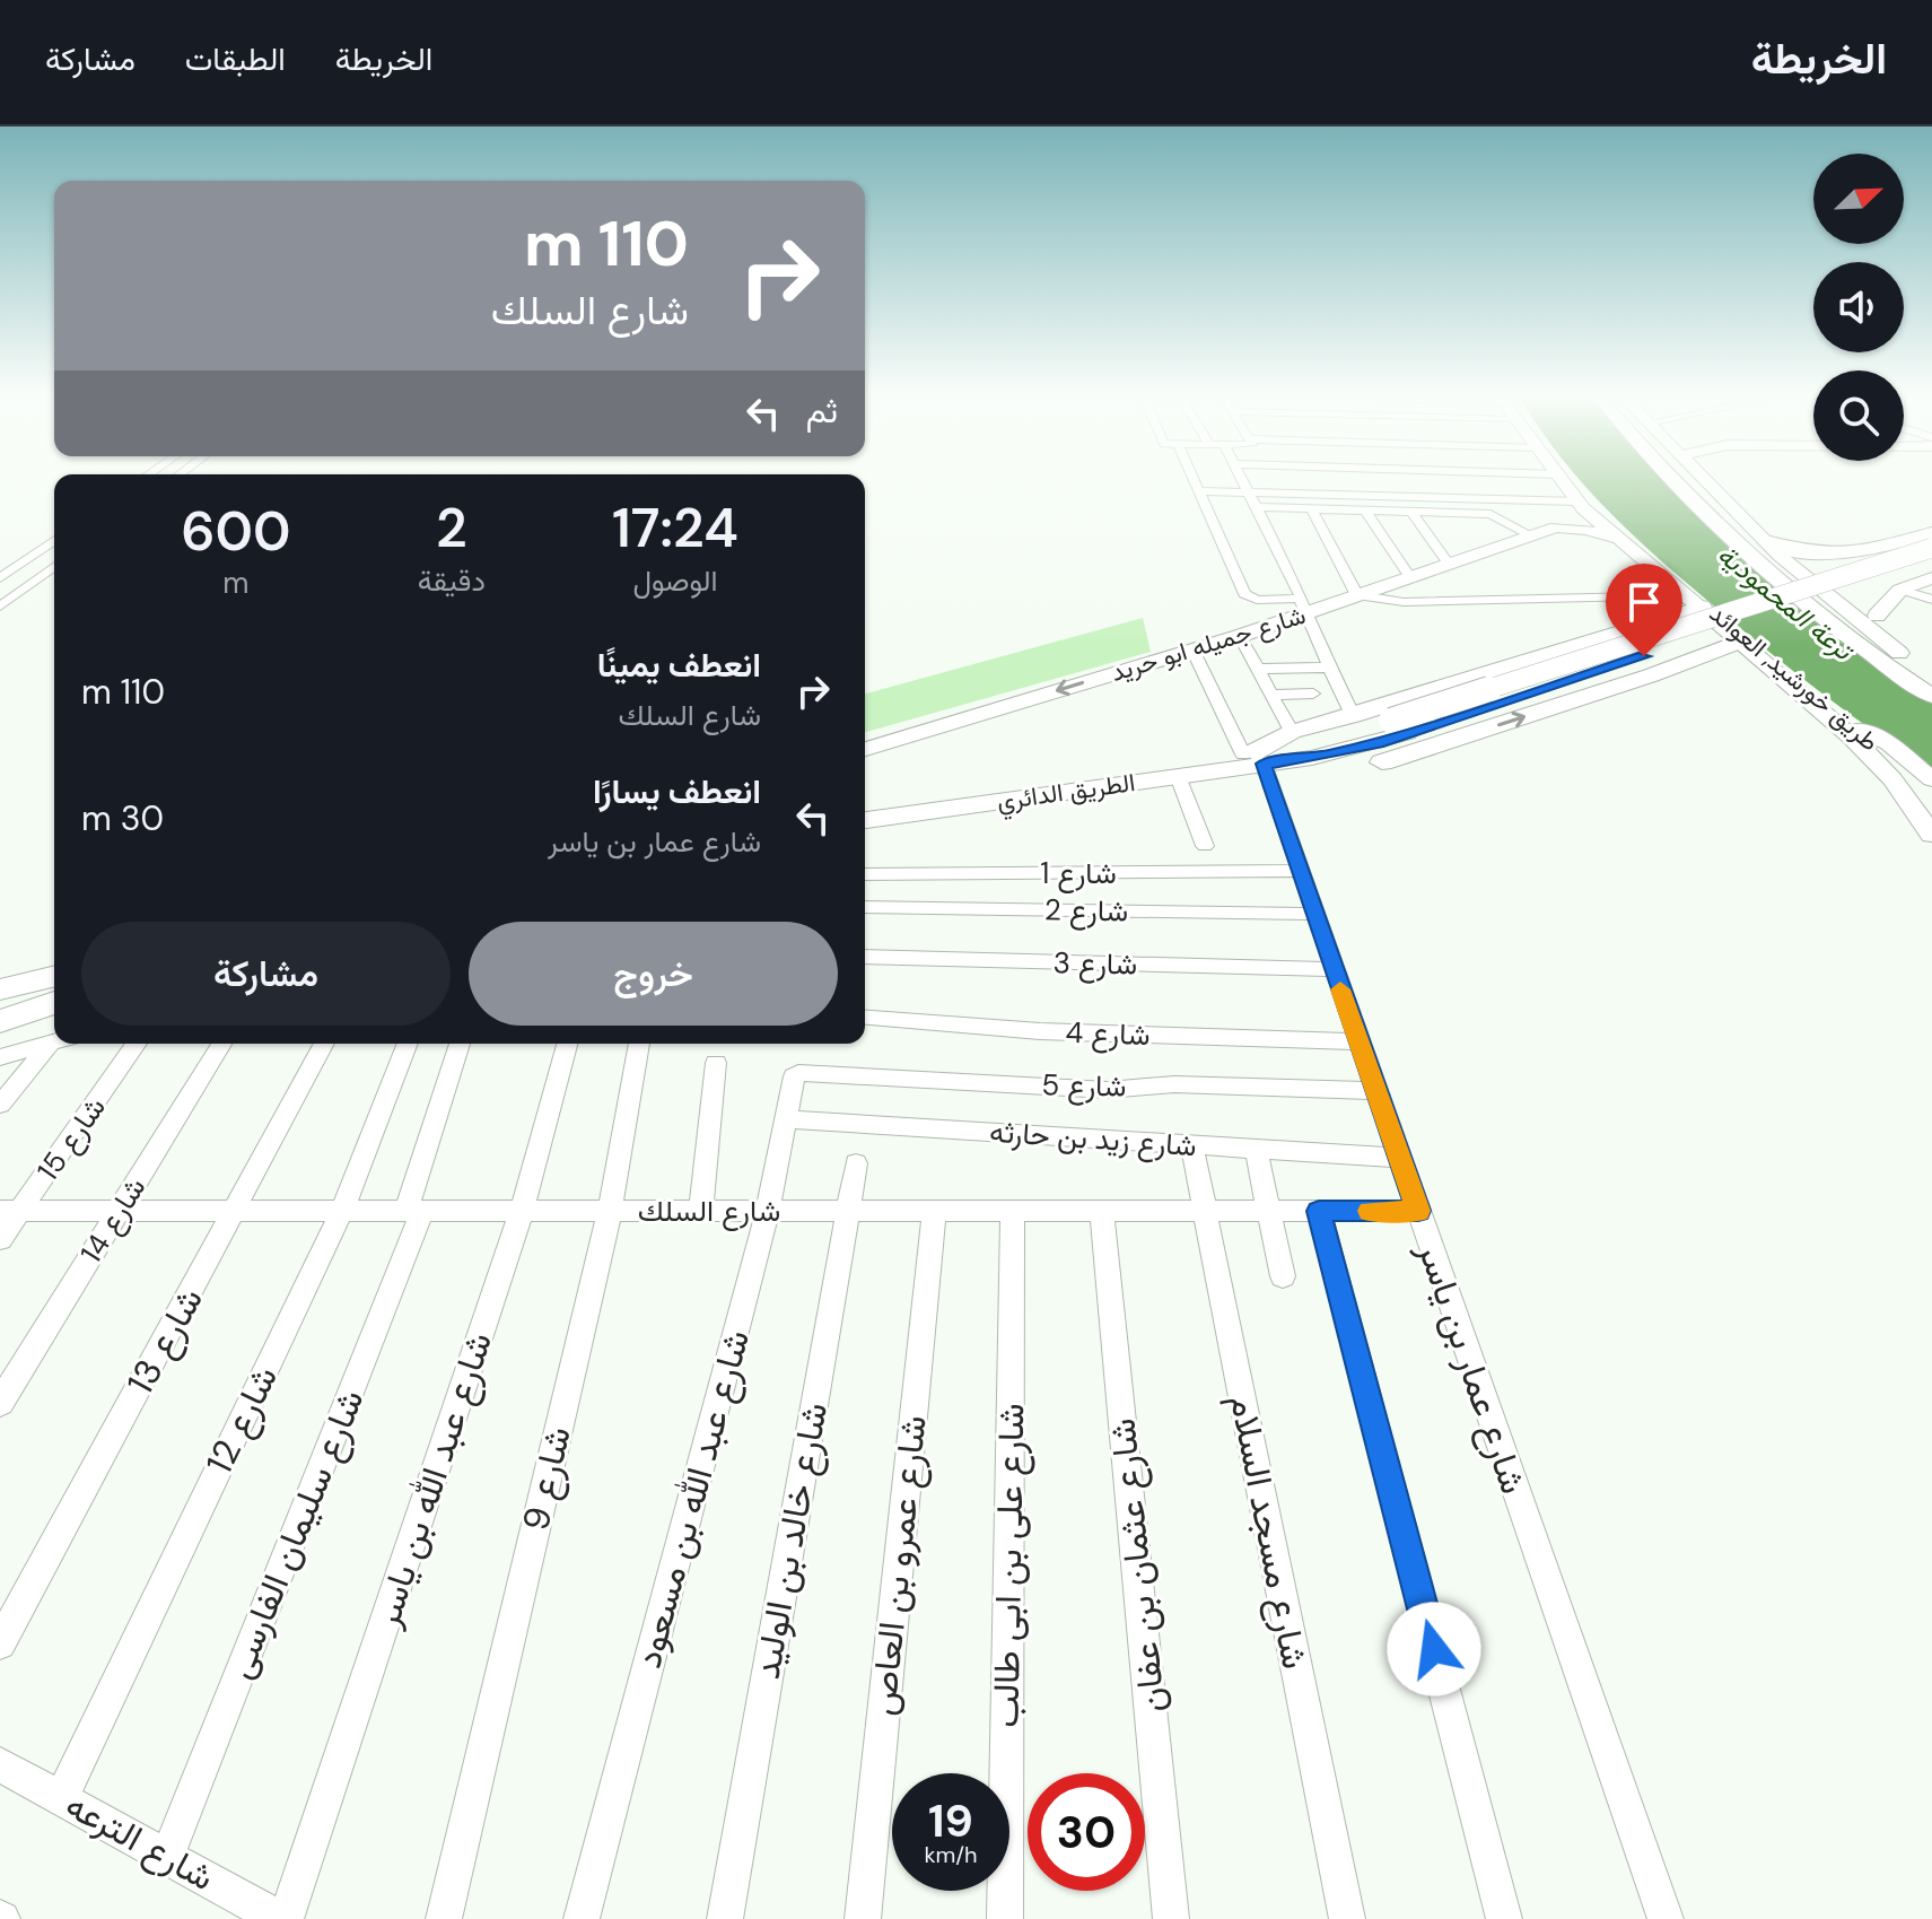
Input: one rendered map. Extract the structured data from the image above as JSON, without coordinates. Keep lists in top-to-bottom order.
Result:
{
  "streets": {
    "main road": ["شارع جميله ابو حريد", "طريق خورشيد, العوائد", "الطريق الدائري"],
    "street": [
      "شارع 1",
      "شارع 2",
      "شارع 3",
      "شارع 4",
      "شارع 5",
      "شارع 15",
      "شارع زيد بن حارثه",
      "شارع السلك",
      "شارع 14",
      "شارع 13",
      "شارع عمار بن ياسر",
      "شارع 12",
      "شارع 9",
      "شارع عبد الله بن ياسر",
      "شارع عبد الله بن مسعود",
      "شارع مسجد السلام",
      "شارع سليمان الفارسى",
      "شارع خالد بن الوليد",
      "شارع عمرو بن العاص",
      "شارع على بن ابى طالب",
      "شارع عثمان بن عفان",
      "شارع الترعه"
    ]
  },
  "crossings": [
    ["شارع جميله ابو حريد", "شارع عمار بن ياسر"],
    ["الطريق الدائري", "شارع عمار بن ياسر"],
    ["شارع 1", "شارع عمار بن ياسر"],
    ["شارع 2", "شارع عمار بن ياسر"],
    ["شارع 3", "شارع عمار بن ياسر"],
    ["شارع 4", "شارع عمار بن ياسر"],
    ["شارع 5", "شارع عمار بن ياسر"],
    ["شارع 5", "شارع عبد الله بن مسعود"],
    ["شارع 15", "شارع السلك"],
    ["شارع زيد بن حارثه", "شارع عمار بن ياسر"],
    ["شارع زيد بن حارثه", "شارع عبد الله بن مسعود"],
    ["شارع زيد بن حارثه", "شارع مسجد السلام"],
    ["شارع السلك", "شارع 14"],
    ["شارع السلك", "شارع 13"],
    ["شارع السلك", "شارع عمار بن ياسر"],
    ["شارع السلك", "شارع 12"],
    ["شارع السلك", "شارع 9"],
    ["شارع السلك", "شارع عبد الله بن ياسر"],
    ["شارع السلك", "شارع عبد الله بن مسعود"],
    ["شارع السلك", "شارع مسجد السلام"],
    ["شارع السلك", "شارع سليمان الفارسى"],
    ["شارع السلك", "شارع خالد بن الوليد"],
    ["شارع السلك", "شارع عمرو بن العاص"],
    ["شارع السلك", "شارع على بن ابى طالب"],
    ["شارع السلك", "شارع عثمان بن عفان"],
    ["شارع 12", "شارع الترعه"],
    ["شارع عبد الله بن ياسر", "شارع الترعه"],
    ["شارع سليمان الفارسى", "شارع الترعه"]
  ],
  "one_way": ["شارع جميله ابو حريد"],
  "water": ["ترعة المحمودية"],
  "north": "top right",
  "page": {
    "header": "الخريطة",
    "nav": ["الخريطة", "الطبقات", "مشاركة"],
    "turn": ["110 m", "شارع السلك"],
    "then": "ثم",
    "eta": [
      "17:24",
      "الوصول",
      "2",
      "دقيقة",
      "600",
      "m"
    ],
    "list": [
      {
        "name": "انعطف يمينًا",
        "note": "شارع السلك",
        "value": "110 m"
      },
      {
        "name": "انعطف يسارًا",
        "note": "شارع عمار بن ياسر",
        "value": "30 m"
      }
    ],
    "buttons": ["خروج", "مشاركة"],
    "speed": "19 km/h",
    "limit": "30"
  }
}
